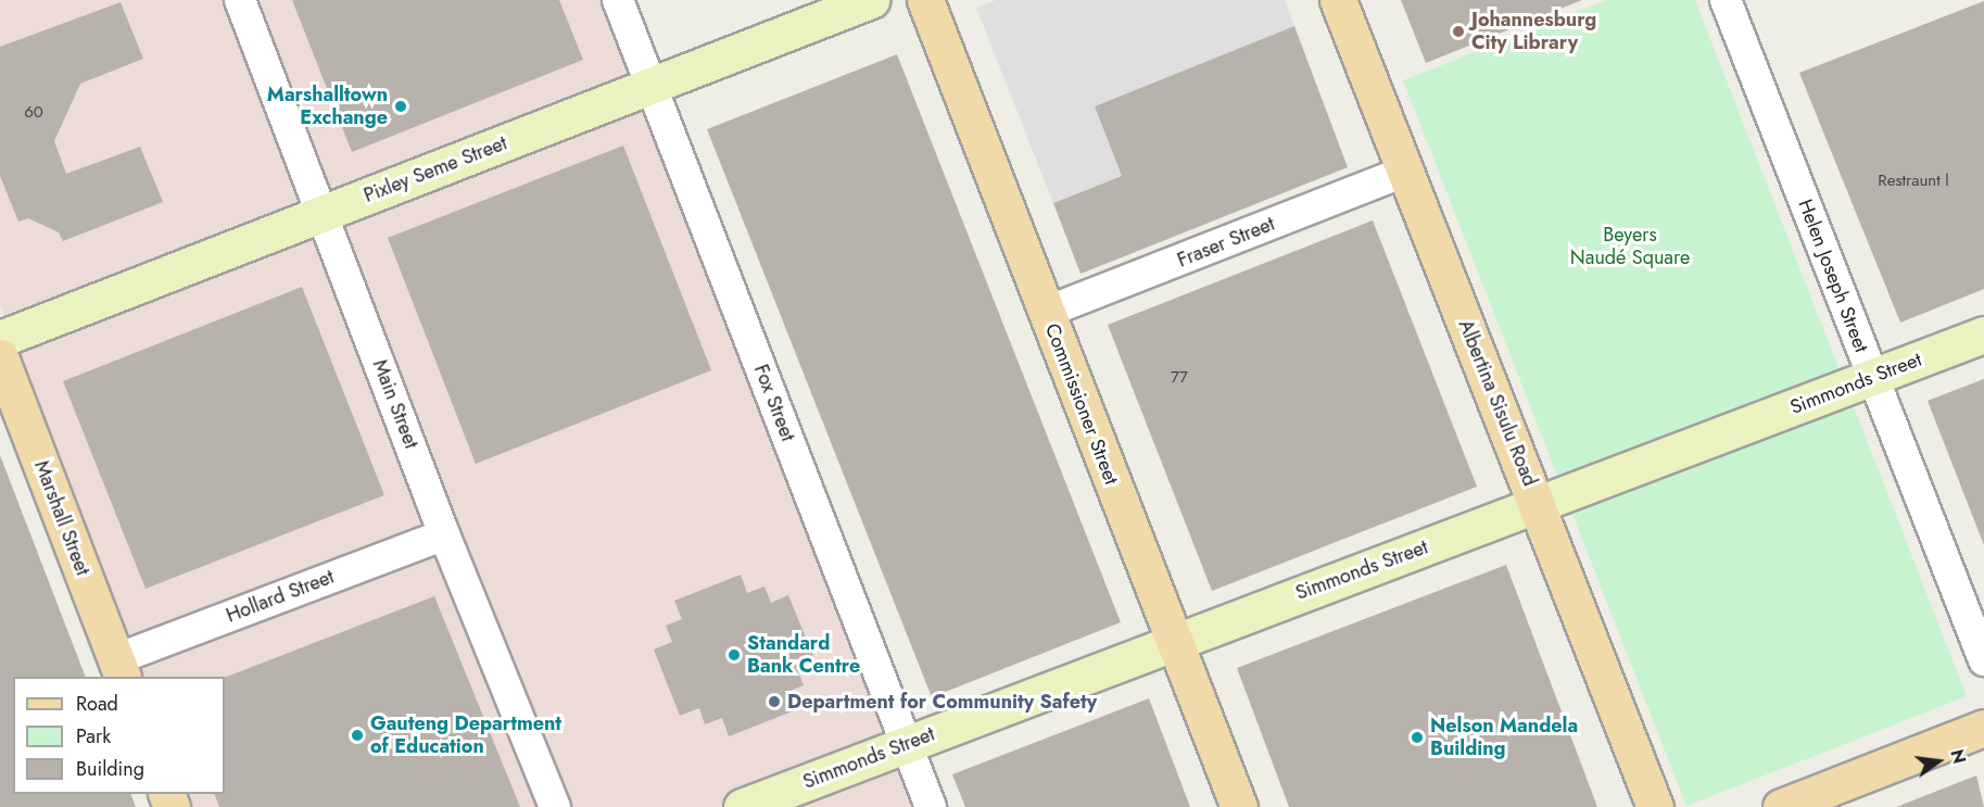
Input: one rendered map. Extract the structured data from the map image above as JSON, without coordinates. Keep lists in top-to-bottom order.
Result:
{
  "streets": {
    "main road": [
      "Pixley Seme Street",
      "Simmonds Street",
      "Albertina Sisulu Road",
      "Commissioner Street",
      "Marshall Street"
    ],
    "street": [
      "Fraser Street",
      "Helen Joseph Street",
      "Fox Street",
      "Main Street",
      "Hollard Street"
    ]
  },
  "crossings": [
    ["Pixley Seme Street", "Fox Street"],
    ["Pixley Seme Street", "Main Street"],
    ["Fraser Street", "Albertina Sisulu Road"],
    ["Fraser Street", "Commissioner Street"],
    ["Helen Joseph Street", "Simmonds Street"],
    ["Simmonds Street", "Fox Street"],
    ["Simmonds Street", "Albertina Sisulu Road"],
    ["Simmonds Street", "Commissioner Street"],
    ["Main Street", "Hollard Street"],
    ["Marshall Street", "Hollard Street"]
  ],
  "parks": ["Beyers Naudé Square"],
  "places": [
    "Johannesburg City Library",
    "Marshalltown Exchange",
    "Standard Bank Centre",
    "Department for Community Safety",
    "Gauteng Department of Education",
    "Nelson Mandela Building"
  ],
  "house_numbers": ["60", "Restraunt l", "77"],
  "legend": ["Road", "Park", "Building"],
  "north": "right"
}
